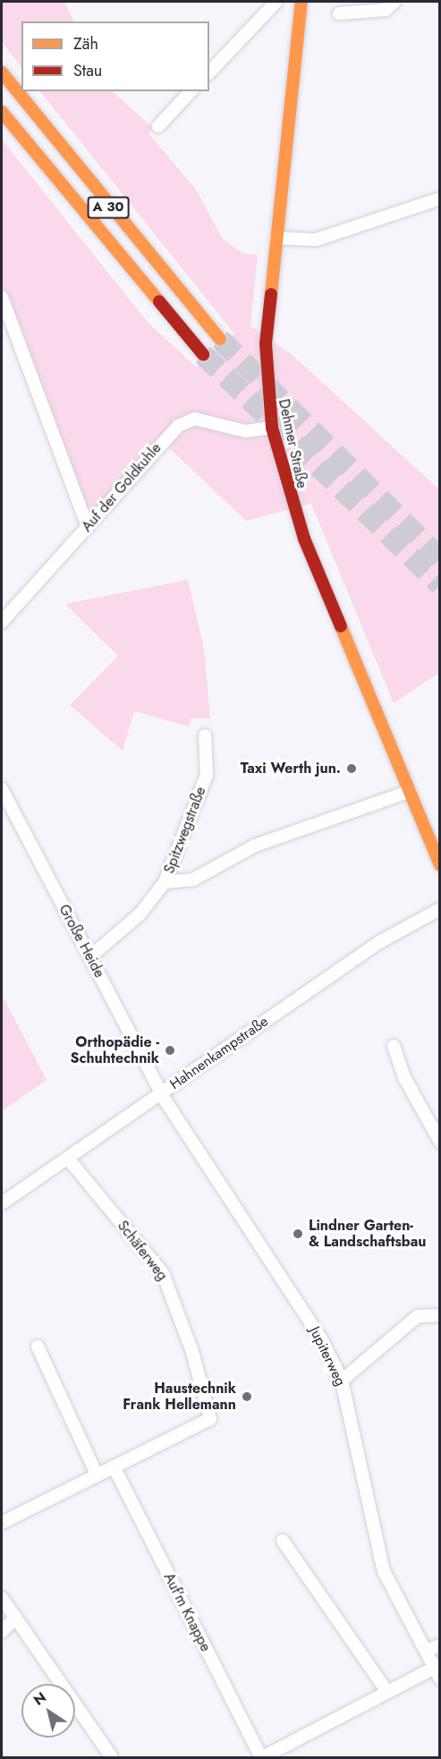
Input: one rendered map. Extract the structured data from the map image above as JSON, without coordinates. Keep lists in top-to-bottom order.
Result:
{
  "streets": {
    "main road": ["A 30", "Dehmer Straße"],
    "street": [
      "Auf der Goldkuhle",
      "Spitzwegstraße",
      "Große Heide",
      "Hahnenkampstraße",
      "Schäferweg",
      "Jupiterweg",
      "Auf'm Knappe"
    ]
  },
  "crossings": [
    ["Dehmer Straße", "Auf der Goldkuhle"],
    ["Spitzwegstraße", "Große Heide"],
    ["Große Heide", "Hahnenkampstraße"],
    ["Große Heide", "Jupiterweg"],
    ["Hahnenkampstraße", "Schäferweg"],
    ["Hahnenkampstraße", "Jupiterweg"],
    ["Schäferweg", "Auf'm Knappe"]
  ],
  "places": [
    "Taxi Werth jun.",
    "Orthopädie - Schuhtechnik",
    "Lindner Garten- & Landschaftsbau",
    "Haustechnik Frank Hellemann"
  ],
  "legend": ["Zäh", "Stau"],
  "north": "top left"
}
